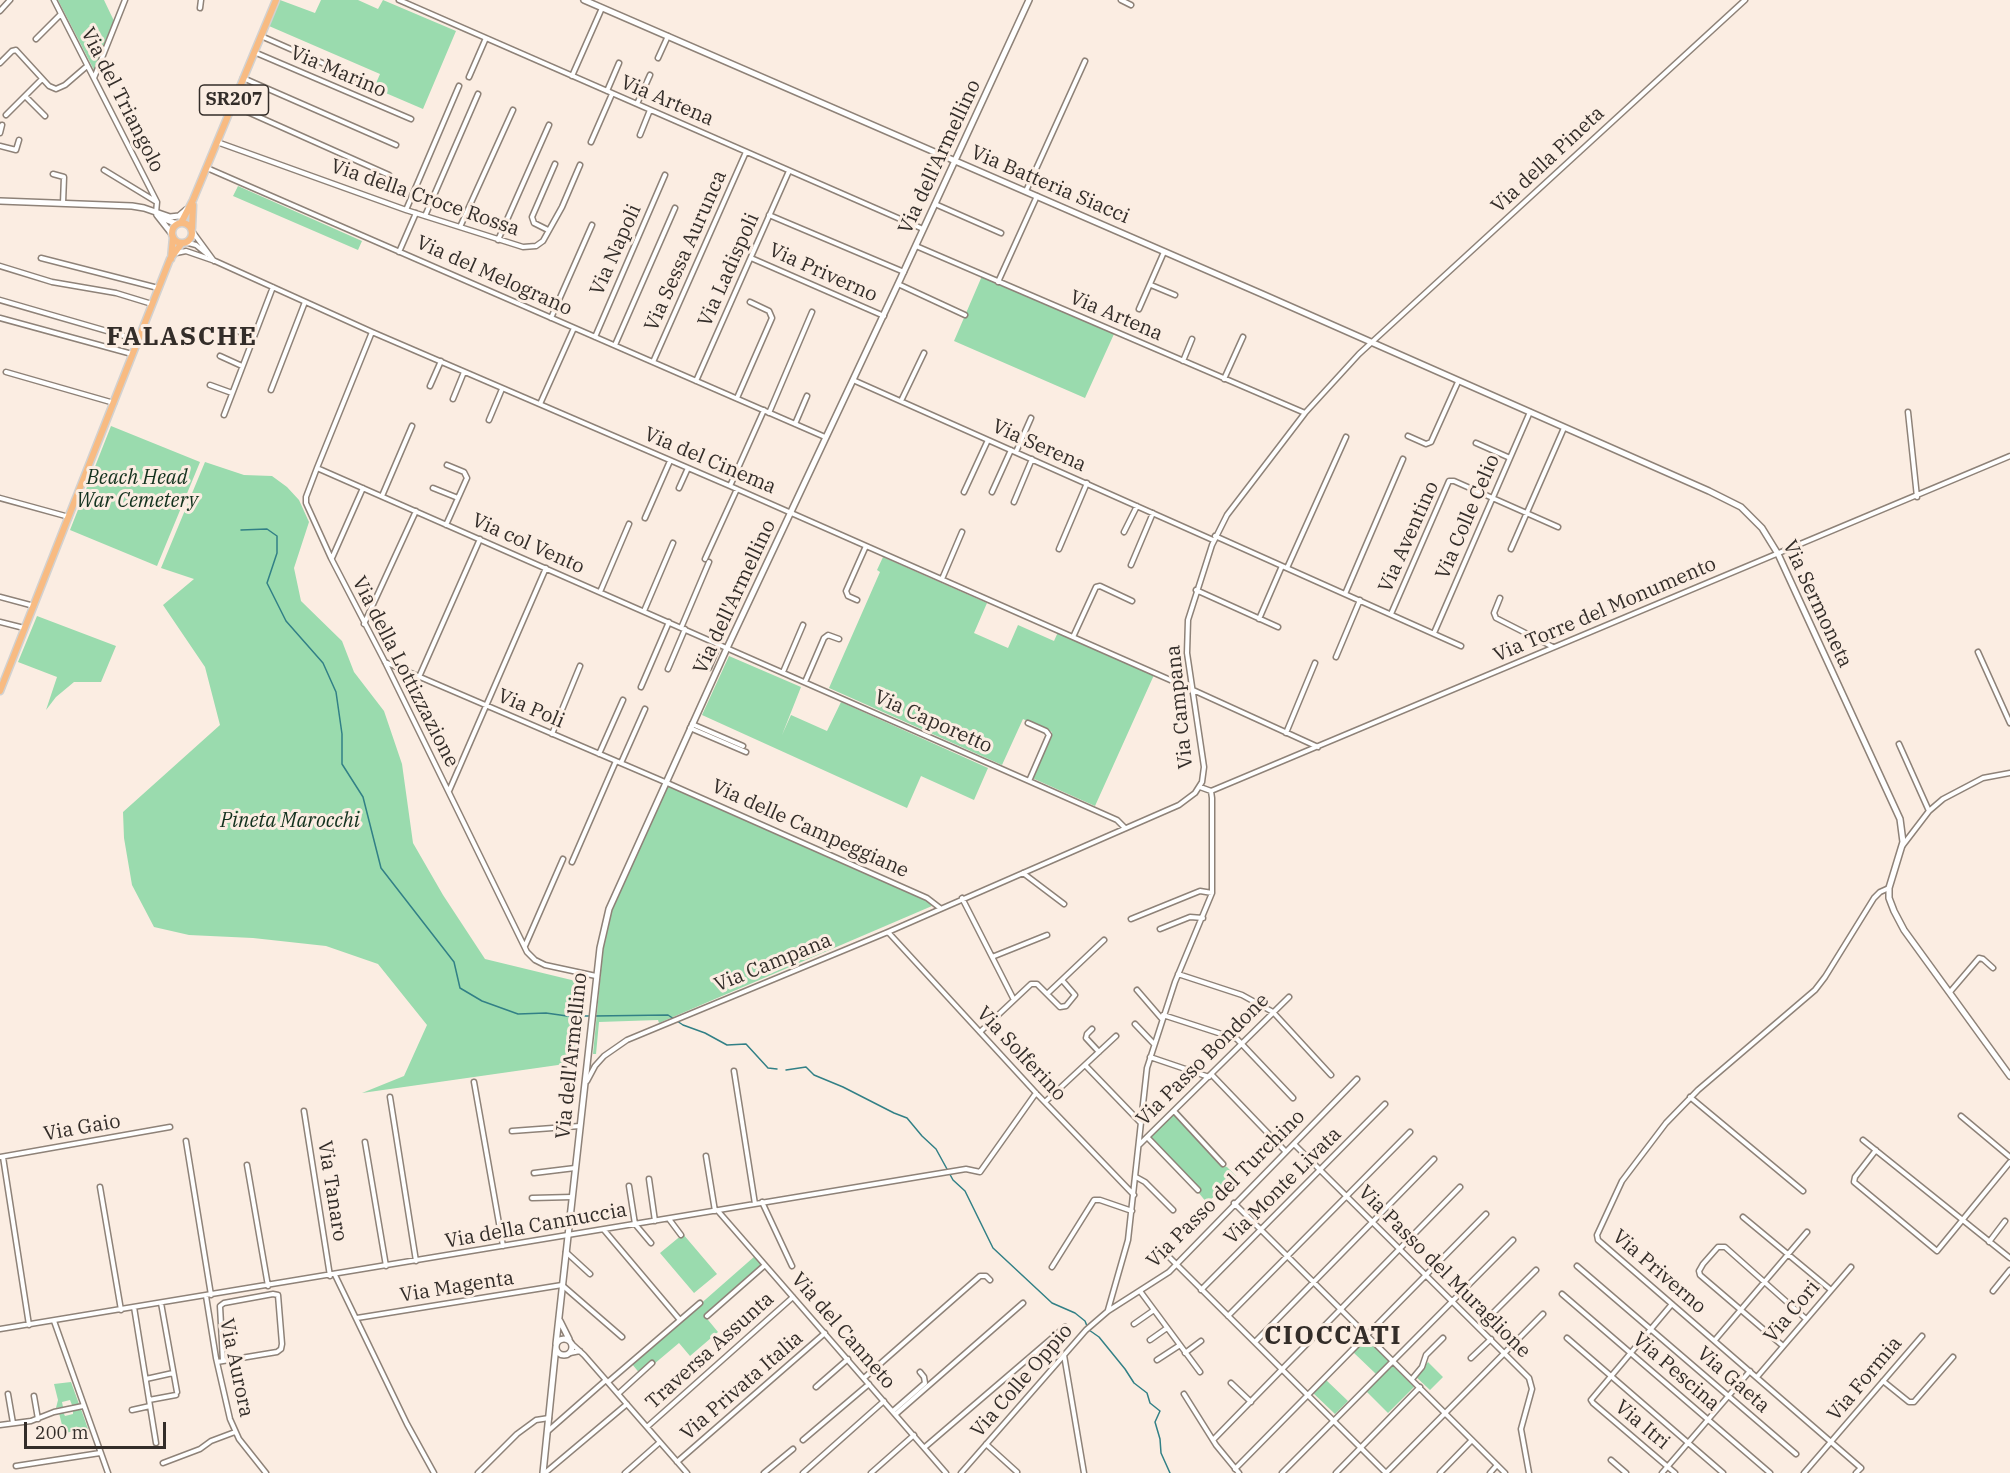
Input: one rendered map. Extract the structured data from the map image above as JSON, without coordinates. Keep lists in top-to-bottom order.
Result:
{
  "streets": {
    "main road": ["SR207"],
    "street": [
      "Via Marino",
      "Via del Triangolo",
      "Via Artena",
      "Via dell'Armellino",
      "Via della Pineta",
      "Via Batteria Siacci",
      "Via della Croce Rossa",
      "Via Napoli",
      "Via Sessa Aurunca",
      "Via Ladispoli",
      "Via Priverno",
      "Via del Melograno",
      "Via Serena",
      "Via del Cinema",
      "Via Colle Celio",
      "Via Aventino",
      "Via col Vento",
      "Via Sermoneta",
      "Via Torre del Monumento",
      "Via della Lottizzazione",
      "Via Campana",
      "Via Poli",
      "Via Caporetto",
      "Via delle Campeggiane",
      "Via Solferino",
      "Via Passo Bondone",
      "Via Gaio",
      "Via Monte Livata",
      "Via Passo del Turchino",
      "Via Tanaro",
      "Via della Cannuccia",
      "Via Passo del Muraglione",
      "Via Magenta",
      "Via Cori",
      "Via del Canneto",
      "Traversa Assunta",
      "Via Aurora",
      "Via Pescina",
      "Via Formia",
      "Via Gaeta",
      "Via Colle Oppio",
      "Via Privata Italia",
      "Via Itri"
    ]
  },
  "crossings": [
    ["Via Marino", "SR207"],
    ["SR207", "Via della Croce Rossa"],
    ["SR207", "Via del Melograno"],
    ["Via Artena", "Via dell'Armellino"],
    ["Via Artena", "Via Sessa Aurunca"],
    ["Via Artena", "Via Ladispoli"],
    ["Via Artena", "Via Campana"],
    ["Via dell'Armellino", "Via Batteria Siacci"],
    ["Via dell'Armellino", "Via Priverno"],
    ["Via dell'Armellino", "Via del Melograno"],
    ["Via dell'Armellino", "Via Serena"],
    ["Via dell'Armellino", "Via del Cinema"],
    ["Via dell'Armellino", "Via col Vento"],
    ["Via dell'Armellino", "Via della Lottizzazione"],
    ["Via dell'Armellino", "Via Campana"],
    ["Via dell'Armellino", "Via Poli"],
    ["Via dell'Armellino", "Via Caporetto"],
    ["Via dell'Armellino", "Via delle Campeggiane"],
    ["Via dell'Armellino", "Via della Cannuccia"],
    ["Via dell'Armellino", "Via Magenta"],
    ["Via della Pineta", "Via Batteria Siacci"],
    ["Via della Pineta", "Via Sermoneta"],
    ["Via della Pineta", "Via Campana"],
    ["Via Batteria Siacci", "Via Sermoneta"],
    ["Via Batteria Siacci", "Via Campana"],
    ["Via Napoli", "Via del Melograno"],
    ["Via Sessa Aurunca", "Via del Melograno"],
    ["Via Ladispoli", "Via Priverno"],
    ["Via Ladispoli", "Via del Melograno"],
    ["Via Priverno", "Via Sermoneta"],
    ["Via Priverno", "Via Cori"],
    ["Via Priverno", "Via Formia"],
    ["Via Serena", "Via Colle Celio"],
    ["Via Serena", "Via Aventino"],
    ["Via Serena", "Via Campana"],
    ["Via del Cinema", "Via Torre del Monumento"],
    ["Via del Cinema", "Via della Lottizzazione"],
    ["Via del Cinema", "Via Campana"],
    ["Via Colle Celio", "Via Aventino"],
    ["Via Colle Celio", "Via Sermoneta"],
    ["Via col Vento", "Via della Lottizzazione"],
    ["Via col Vento", "Via Caporetto"],
    ["Via Sermoneta", "Via Torre del Monumento"],
    ["Via Sermoneta", "Via Campana"],
    ["Via della Lottizzazione", "Via Poli"],
    ["Via Campana", "Via Caporetto"],
    ["Via Campana", "Via delle Campeggiane"],
    ["Via Campana", "Via Solferino"],
    ["Via Poli", "Via delle Campeggiane"],
    ["Via Solferino", "Via della Cannuccia"],
    ["Via Monte Livata", "Via Passo del Muraglione"],
    ["Via Passo del Turchino", "Via Passo del Muraglione"],
    ["Via Passo del Turchino", "Via Colle Oppio"],
    ["Via Tanaro", "Via della Cannuccia"],
    ["Via della Cannuccia", "Via del Canneto"],
    ["Via della Cannuccia", "Via Aurora"],
    ["Via del Canneto", "Traversa Assunta"],
    ["Via del Canneto", "Via Privata Italia"]
  ],
  "districts": ["FALASCHE", "CIOCCATI"],
  "parks": ["Beach Head War Cemetery", "Pineta Marocchi"],
  "scale_bar": "200 m"
}
